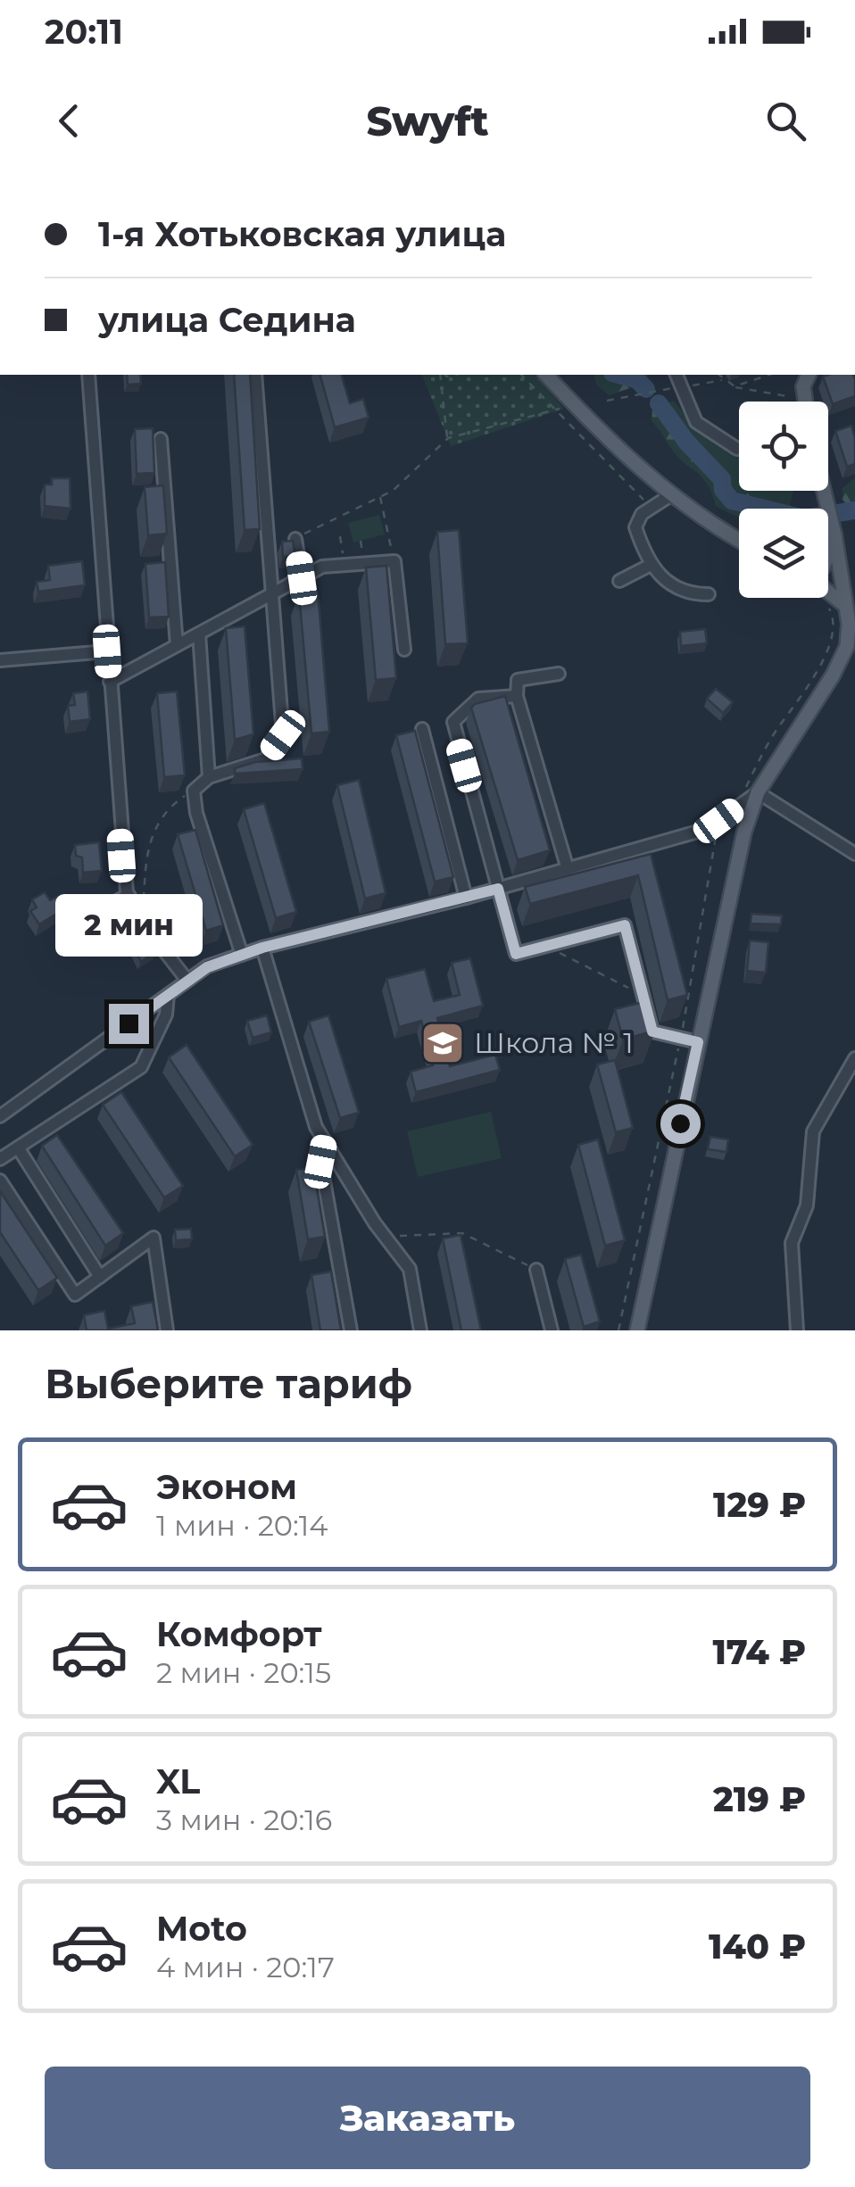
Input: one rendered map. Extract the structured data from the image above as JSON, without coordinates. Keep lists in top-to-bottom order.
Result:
{
  "places": {
    "school or university": ["Школа № 1"]
  },
  "page": {
    "status": "20:11",
    "header": "Swyft",
    "banner": ["1-я Хотьковская улица", "улица Седина"],
    "bubble": "2 мин",
    "heading": "Выберите тариф",
    "list": [
      {
        "name": "Эконом",
        "note": "1 мин · 20:14",
        "value": "129 ₽"
      },
      {
        "name": "Комфорт",
        "note": "2 мин · 20:15",
        "value": "174 ₽"
      },
      {
        "name": "XL",
        "note": "3 мин · 20:16",
        "value": "219 ₽"
      },
      {
        "name": "Moto",
        "note": "4 мин · 20:17",
        "value": "140 ₽"
      }
    ],
    "buttons": "Заказать"
  }
}
